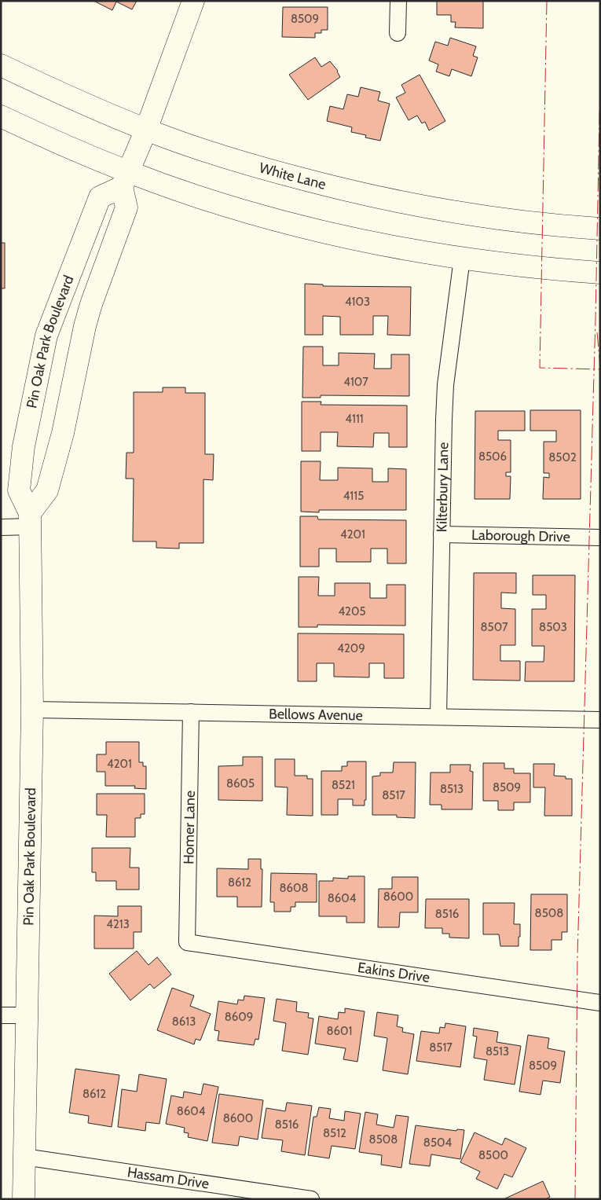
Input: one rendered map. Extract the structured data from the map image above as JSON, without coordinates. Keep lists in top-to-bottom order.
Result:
{
  "streets": {
    "street": [
      "White Lane",
      "Pin Oak Park Boulevard",
      "Kilterbury Lane",
      "Laborough Drive",
      "Bellows Avenue",
      "Homer Lane",
      "Eakins Drive",
      "Hassam Drive"
    ]
  },
  "crossings": [
    ["Pin Oak Park Boulevard", "Bellows Avenue"],
    ["Pin Oak Park Boulevard", "Hassam Drive"],
    ["Kilterbury Lane", "Laborough Drive"],
    ["Kilterbury Lane", "Bellows Avenue"],
    ["Bellows Avenue", "Homer Lane"],
    ["Homer Lane", "Eakins Drive"]
  ],
  "house_numbers": [
    "8509",
    "4103",
    "4107",
    "4111",
    "8506",
    "8502",
    "4115",
    "4201",
    "4205",
    "8507",
    "8503",
    "4209",
    "4201",
    "8605",
    "8521",
    "8509",
    "8513",
    "8517",
    "8612",
    "8608",
    "8600",
    "8604",
    "8508",
    "8516",
    "4213",
    "8609",
    "8613",
    "8601",
    "8517",
    "8513",
    "8509",
    "8612",
    "8604",
    "8600",
    "8516",
    "8512",
    "8508",
    "8504",
    "8500"
  ]
}
